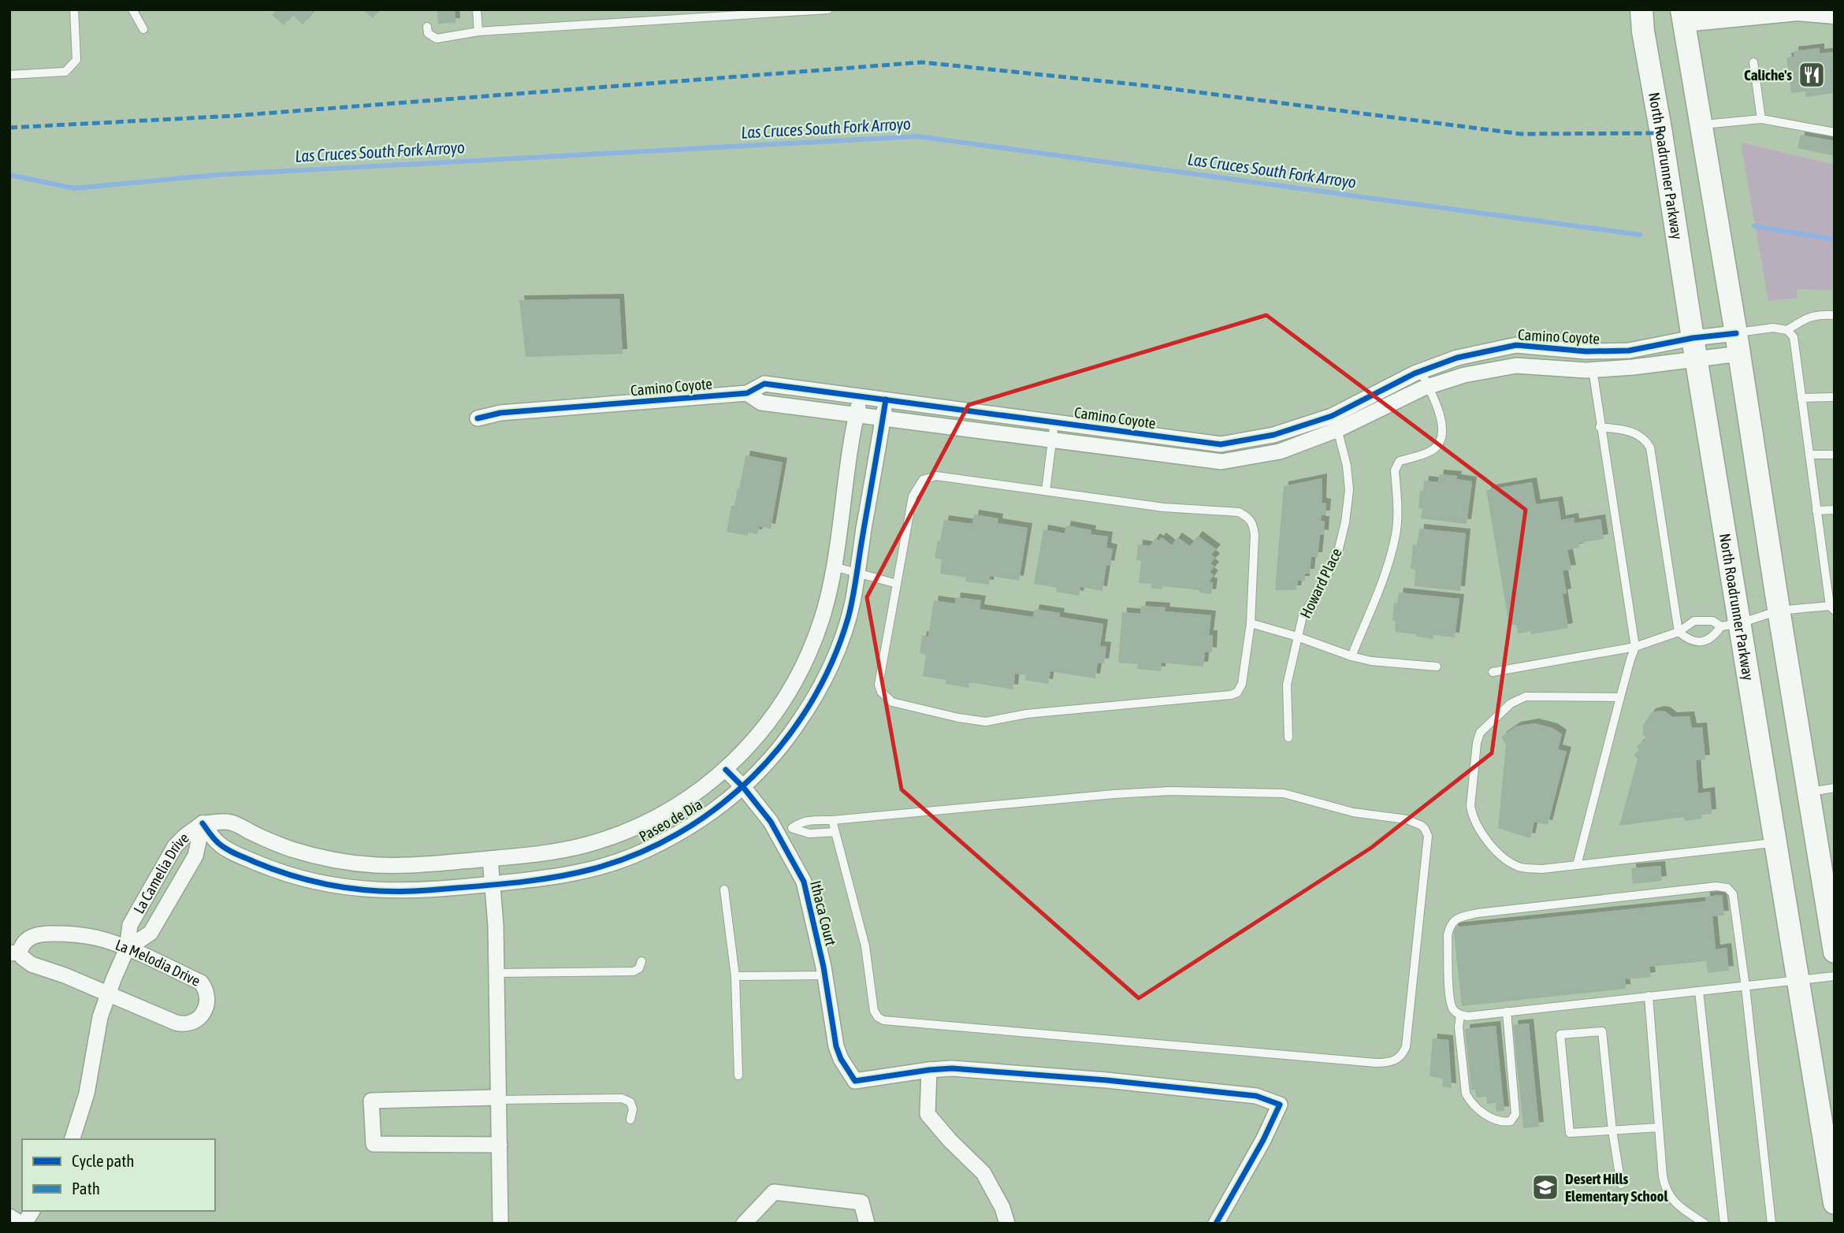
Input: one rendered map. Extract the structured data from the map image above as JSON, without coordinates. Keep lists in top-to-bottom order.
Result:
{
  "streets": {
    "main road": ["North Roadrunner Parkway"],
    "street": [
      "Camino Coyote",
      "Paseo de Dia",
      "La Camelia Drive",
      "Ithaca Court",
      "La Melodia Drive"
    ],
    "lane": ["Howard Place"]
  },
  "crossings": [
    ["North Roadrunner Parkway", "Camino Coyote"],
    ["Camino Coyote", "Howard Place"],
    ["Camino Coyote", "Paseo de Dia"],
    ["Paseo de Dia", "La Camelia Drive"],
    ["Paseo de Dia", "Ithaca Court"],
    ["La Camelia Drive", "La Melodia Drive"]
  ],
  "water": ["Las Cruces South Fork Arroyo"],
  "places": {
    "restaurant": ["Caliche's"],
    "school or university": ["Desert Hills Elementary School"]
  },
  "legend": ["Cycle path", "Path"]
}
